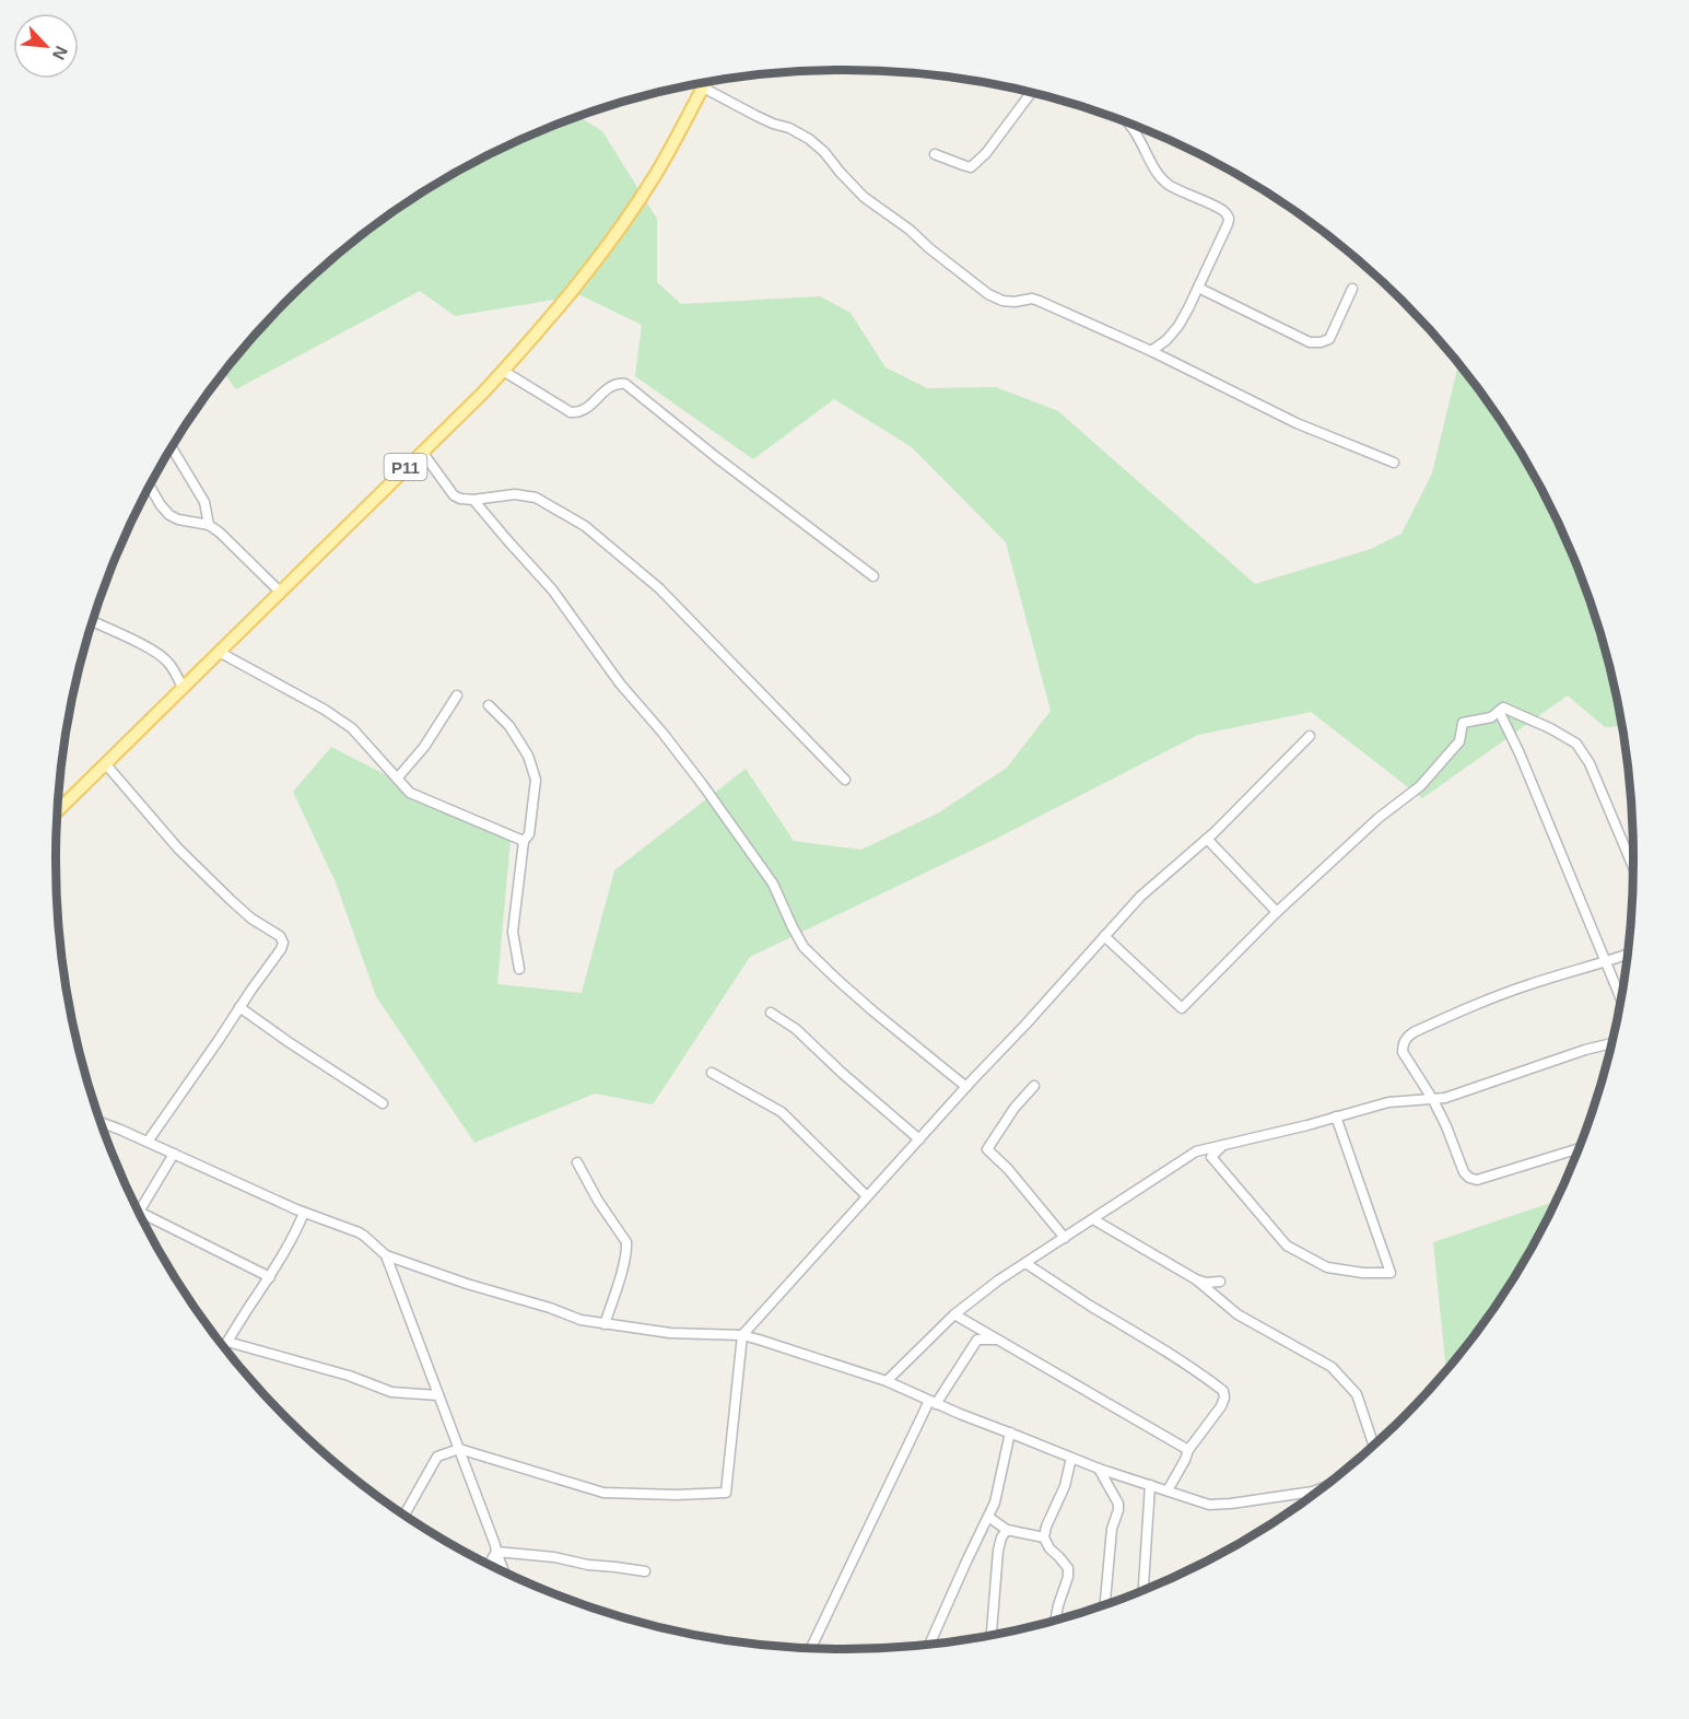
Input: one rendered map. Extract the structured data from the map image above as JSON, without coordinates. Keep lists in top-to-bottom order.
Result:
{
  "streets": {
    "main road": ["P11"]
  },
  "north": "bottom right"
}
